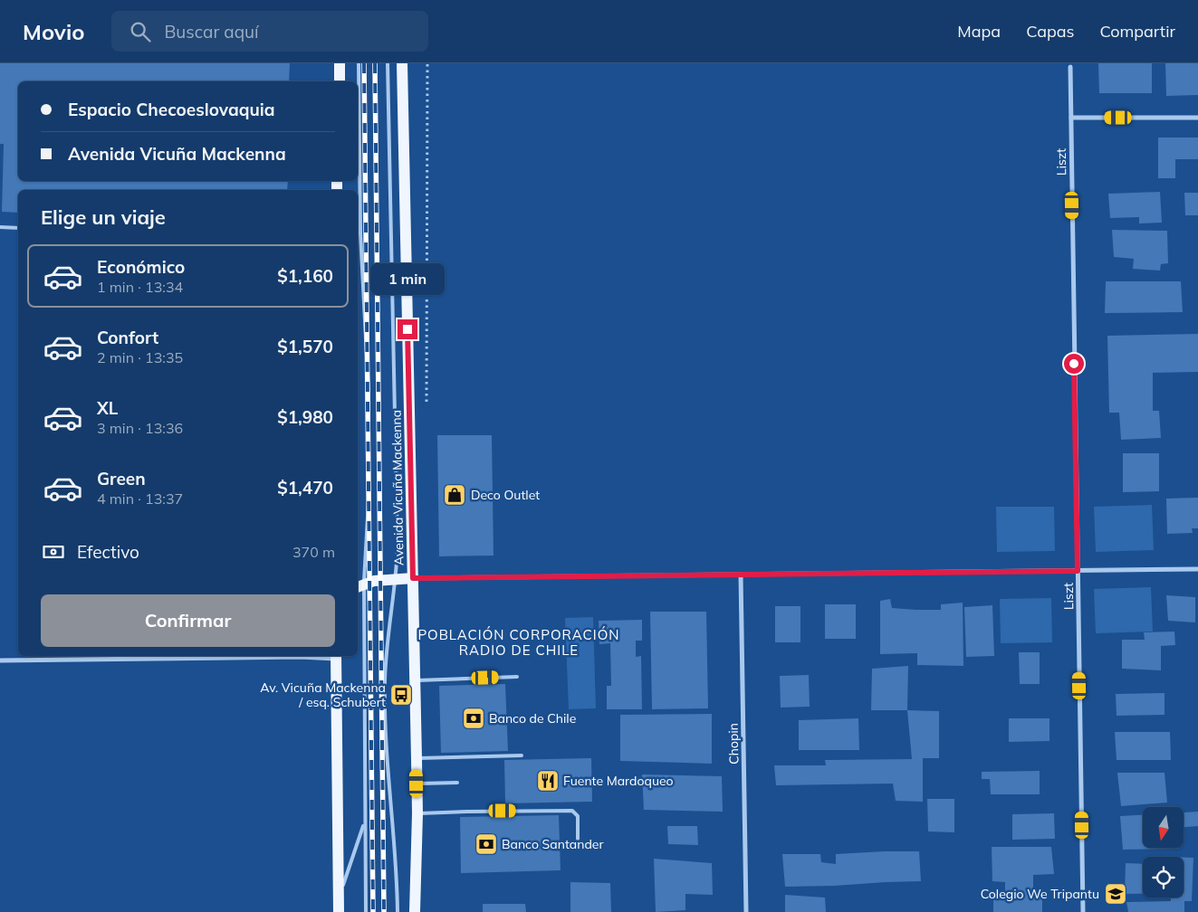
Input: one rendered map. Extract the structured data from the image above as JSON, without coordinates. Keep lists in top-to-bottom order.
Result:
{
  "streets": {
    "main road": ["Avenida Vicuña Mackenna"],
    "street": ["Liszt", "Chopin"]
  },
  "districts": ["POBLACIÓN CORPORACIÓN RADIO DE CHILE"],
  "places": {
    "shop": ["Deco Outlet"],
    "bus stop": ["Av. Vicuña Mackenna / esq. Schubert"],
    "bank": ["Banco de Chile", "Banco Santander"],
    "restaurant": ["Fuente Mardoqueo"],
    "school or university": ["Colegio We Tripantu"]
  },
  "north": "bottom",
  "page": {
    "header": "Movio",
    "search": "Buscar aquí",
    "nav": ["Mapa", "Capas", "Compartir"],
    "banner": ["Espacio Checoeslovaquia", "Avenida Vicuña Mackenna"],
    "heading": "Elige un viaje",
    "list": [
      {
        "name": "Económico",
        "note": "1 min · 13:34",
        "value": "$1,160"
      },
      {
        "name": "Confort",
        "note": "2 min · 13:35",
        "value": "$1,570"
      },
      {
        "name": "XL",
        "note": "3 min · 13:36",
        "value": "$1,980"
      },
      {
        "name": "Green",
        "note": "4 min · 13:37",
        "value": "$1,470"
      }
    ],
    "bubble": "1 min",
    "pay": ["Efectivo", "370 m"],
    "buttons": "Confirmar"
  }
}
